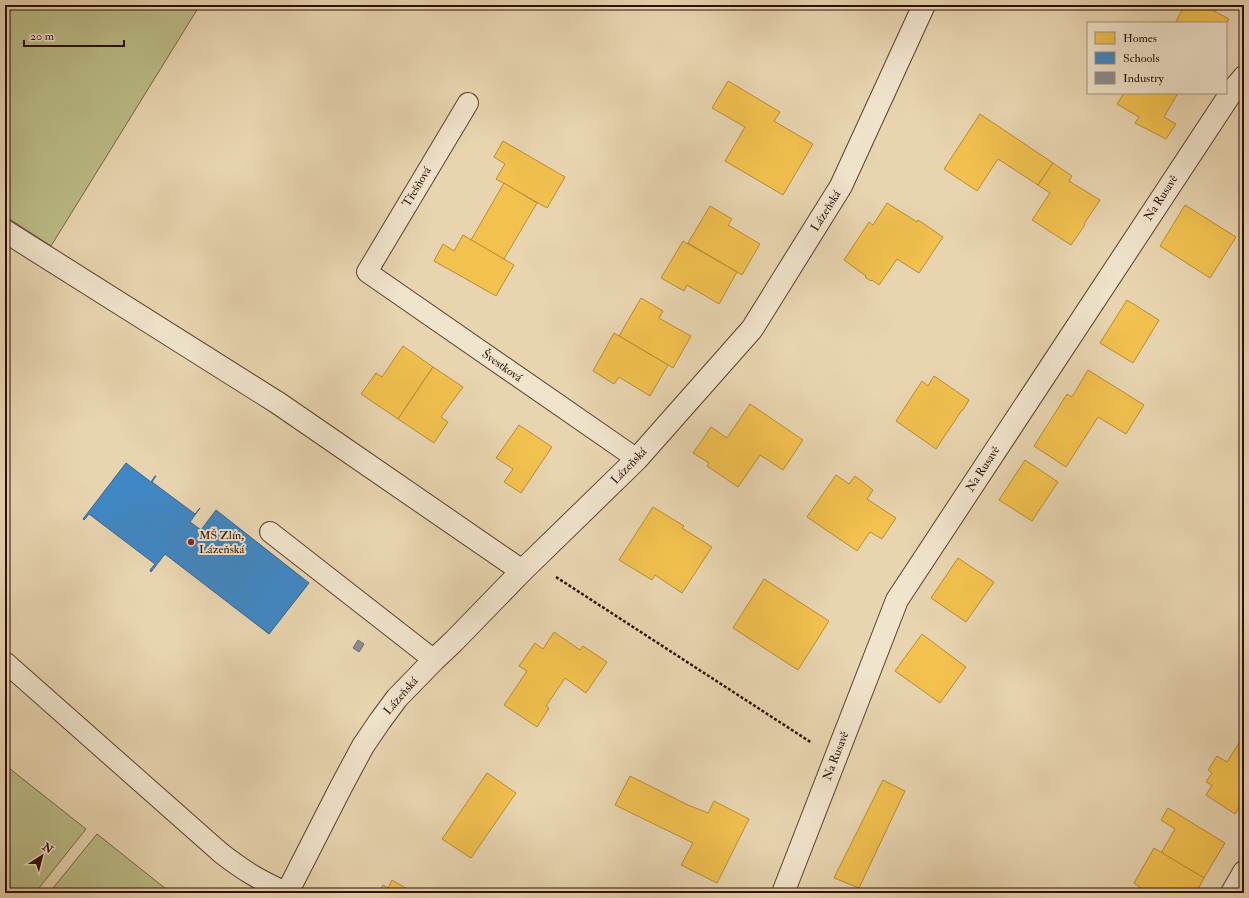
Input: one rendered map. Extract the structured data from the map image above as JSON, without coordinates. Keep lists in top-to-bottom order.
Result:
{
  "streets": {
    "street": ["Na Rusavě", "Lázeňská"],
    "lane": ["Třešňová", "Švestková"]
  },
  "crossings": [
    ["Třešňová", "Švestková"],
    ["Lázeňská", "Švestková"]
  ],
  "places": ["MŠ Zlín, Lázeňská"],
  "legend": ["Homes", "Schools", "Industry"],
  "scale_bar": "20 m",
  "north": "top right"
}
